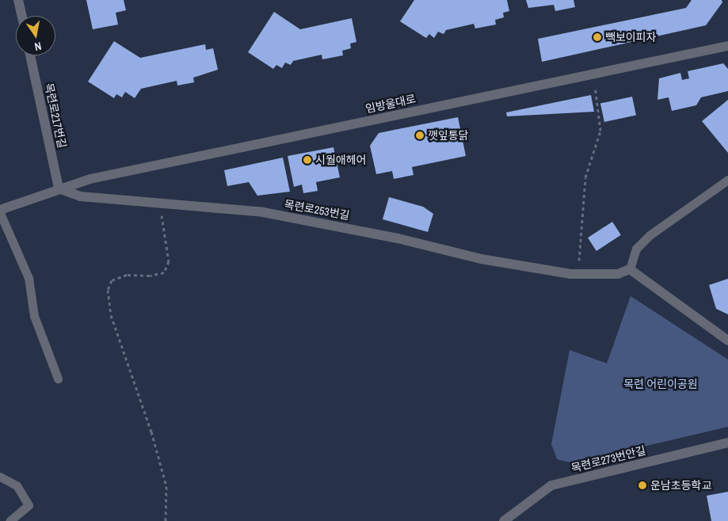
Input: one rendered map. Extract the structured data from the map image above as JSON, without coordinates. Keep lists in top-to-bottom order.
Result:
{
  "streets": {
    "street": [
      "임방울대로",
      "목련로217번길",
      "목련로253번길",
      "목련로273번안길"
    ]
  },
  "crossings": [
    ["임방울대로", "목련로217번길"],
    ["임방울대로", "목련로253번길"],
    ["목련로217번길", "목련로253번길"]
  ],
  "parks": ["목련 어린이공원"],
  "places": [
    "빽보이피자",
    "깻잎통닭",
    "시월애헤어",
    "운남초등학교"
  ],
  "north": "bottom"
}
